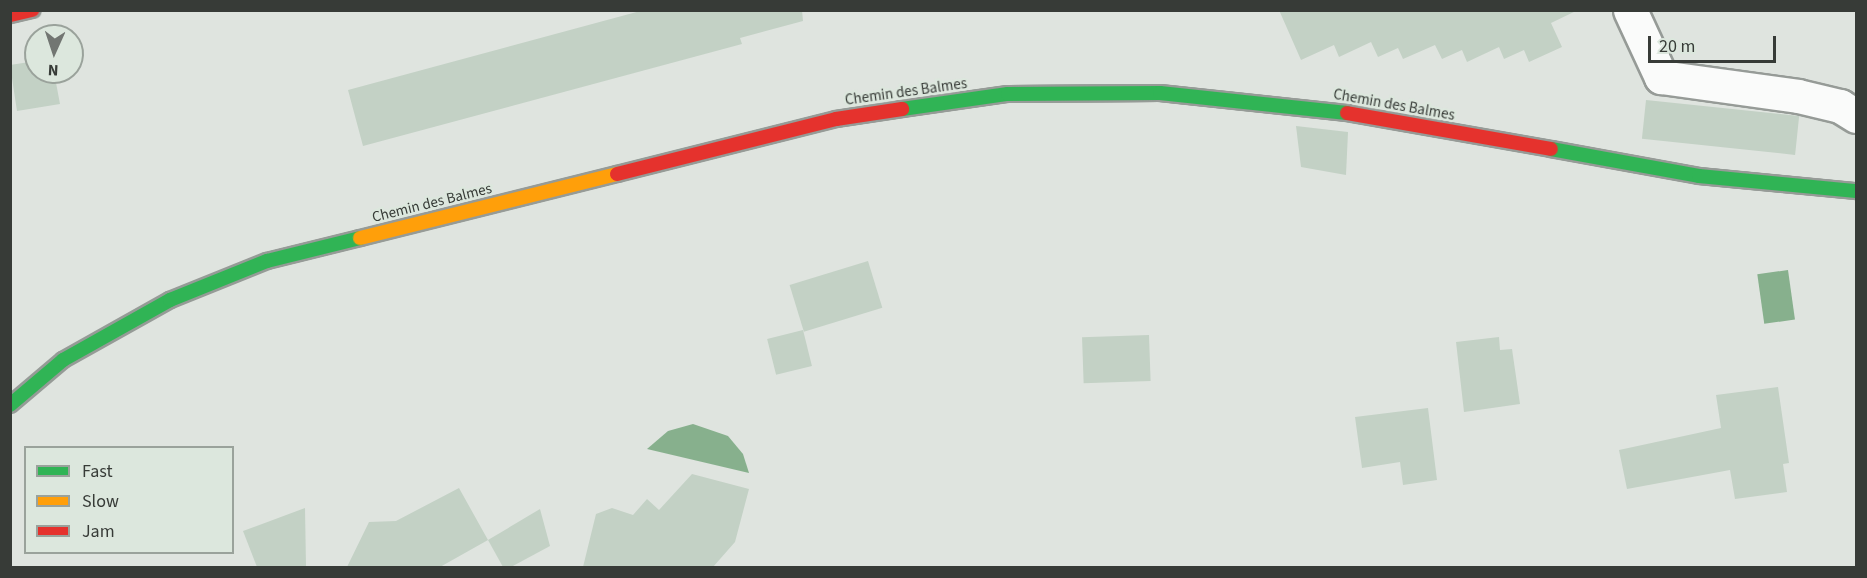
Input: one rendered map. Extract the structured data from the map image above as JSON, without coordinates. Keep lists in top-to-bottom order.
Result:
{
  "streets": {
    "street": ["Chemin des Balmes"]
  },
  "legend": ["Fast", "Slow", "Jam"],
  "scale_bar": "20 m",
  "north": "bottom"
}
